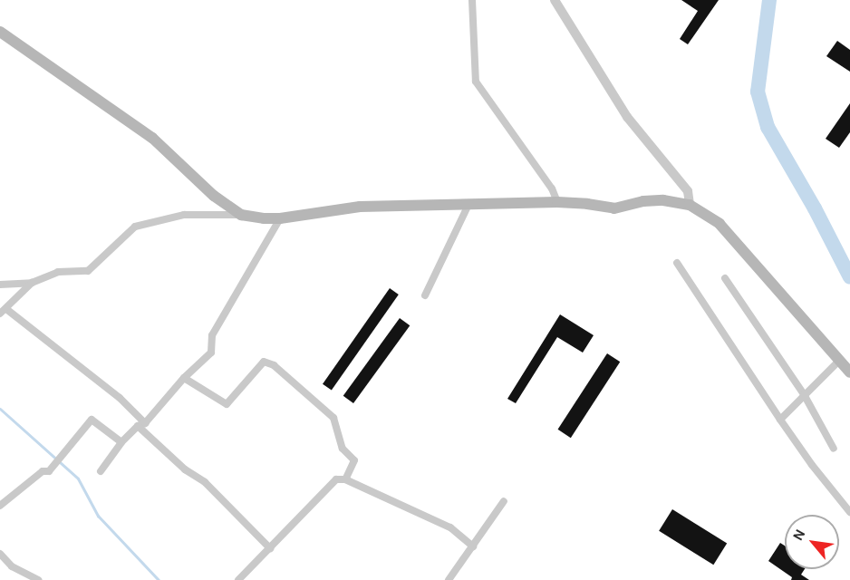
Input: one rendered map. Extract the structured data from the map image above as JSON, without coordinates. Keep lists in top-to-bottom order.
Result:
{
  "north": "top left"
}
